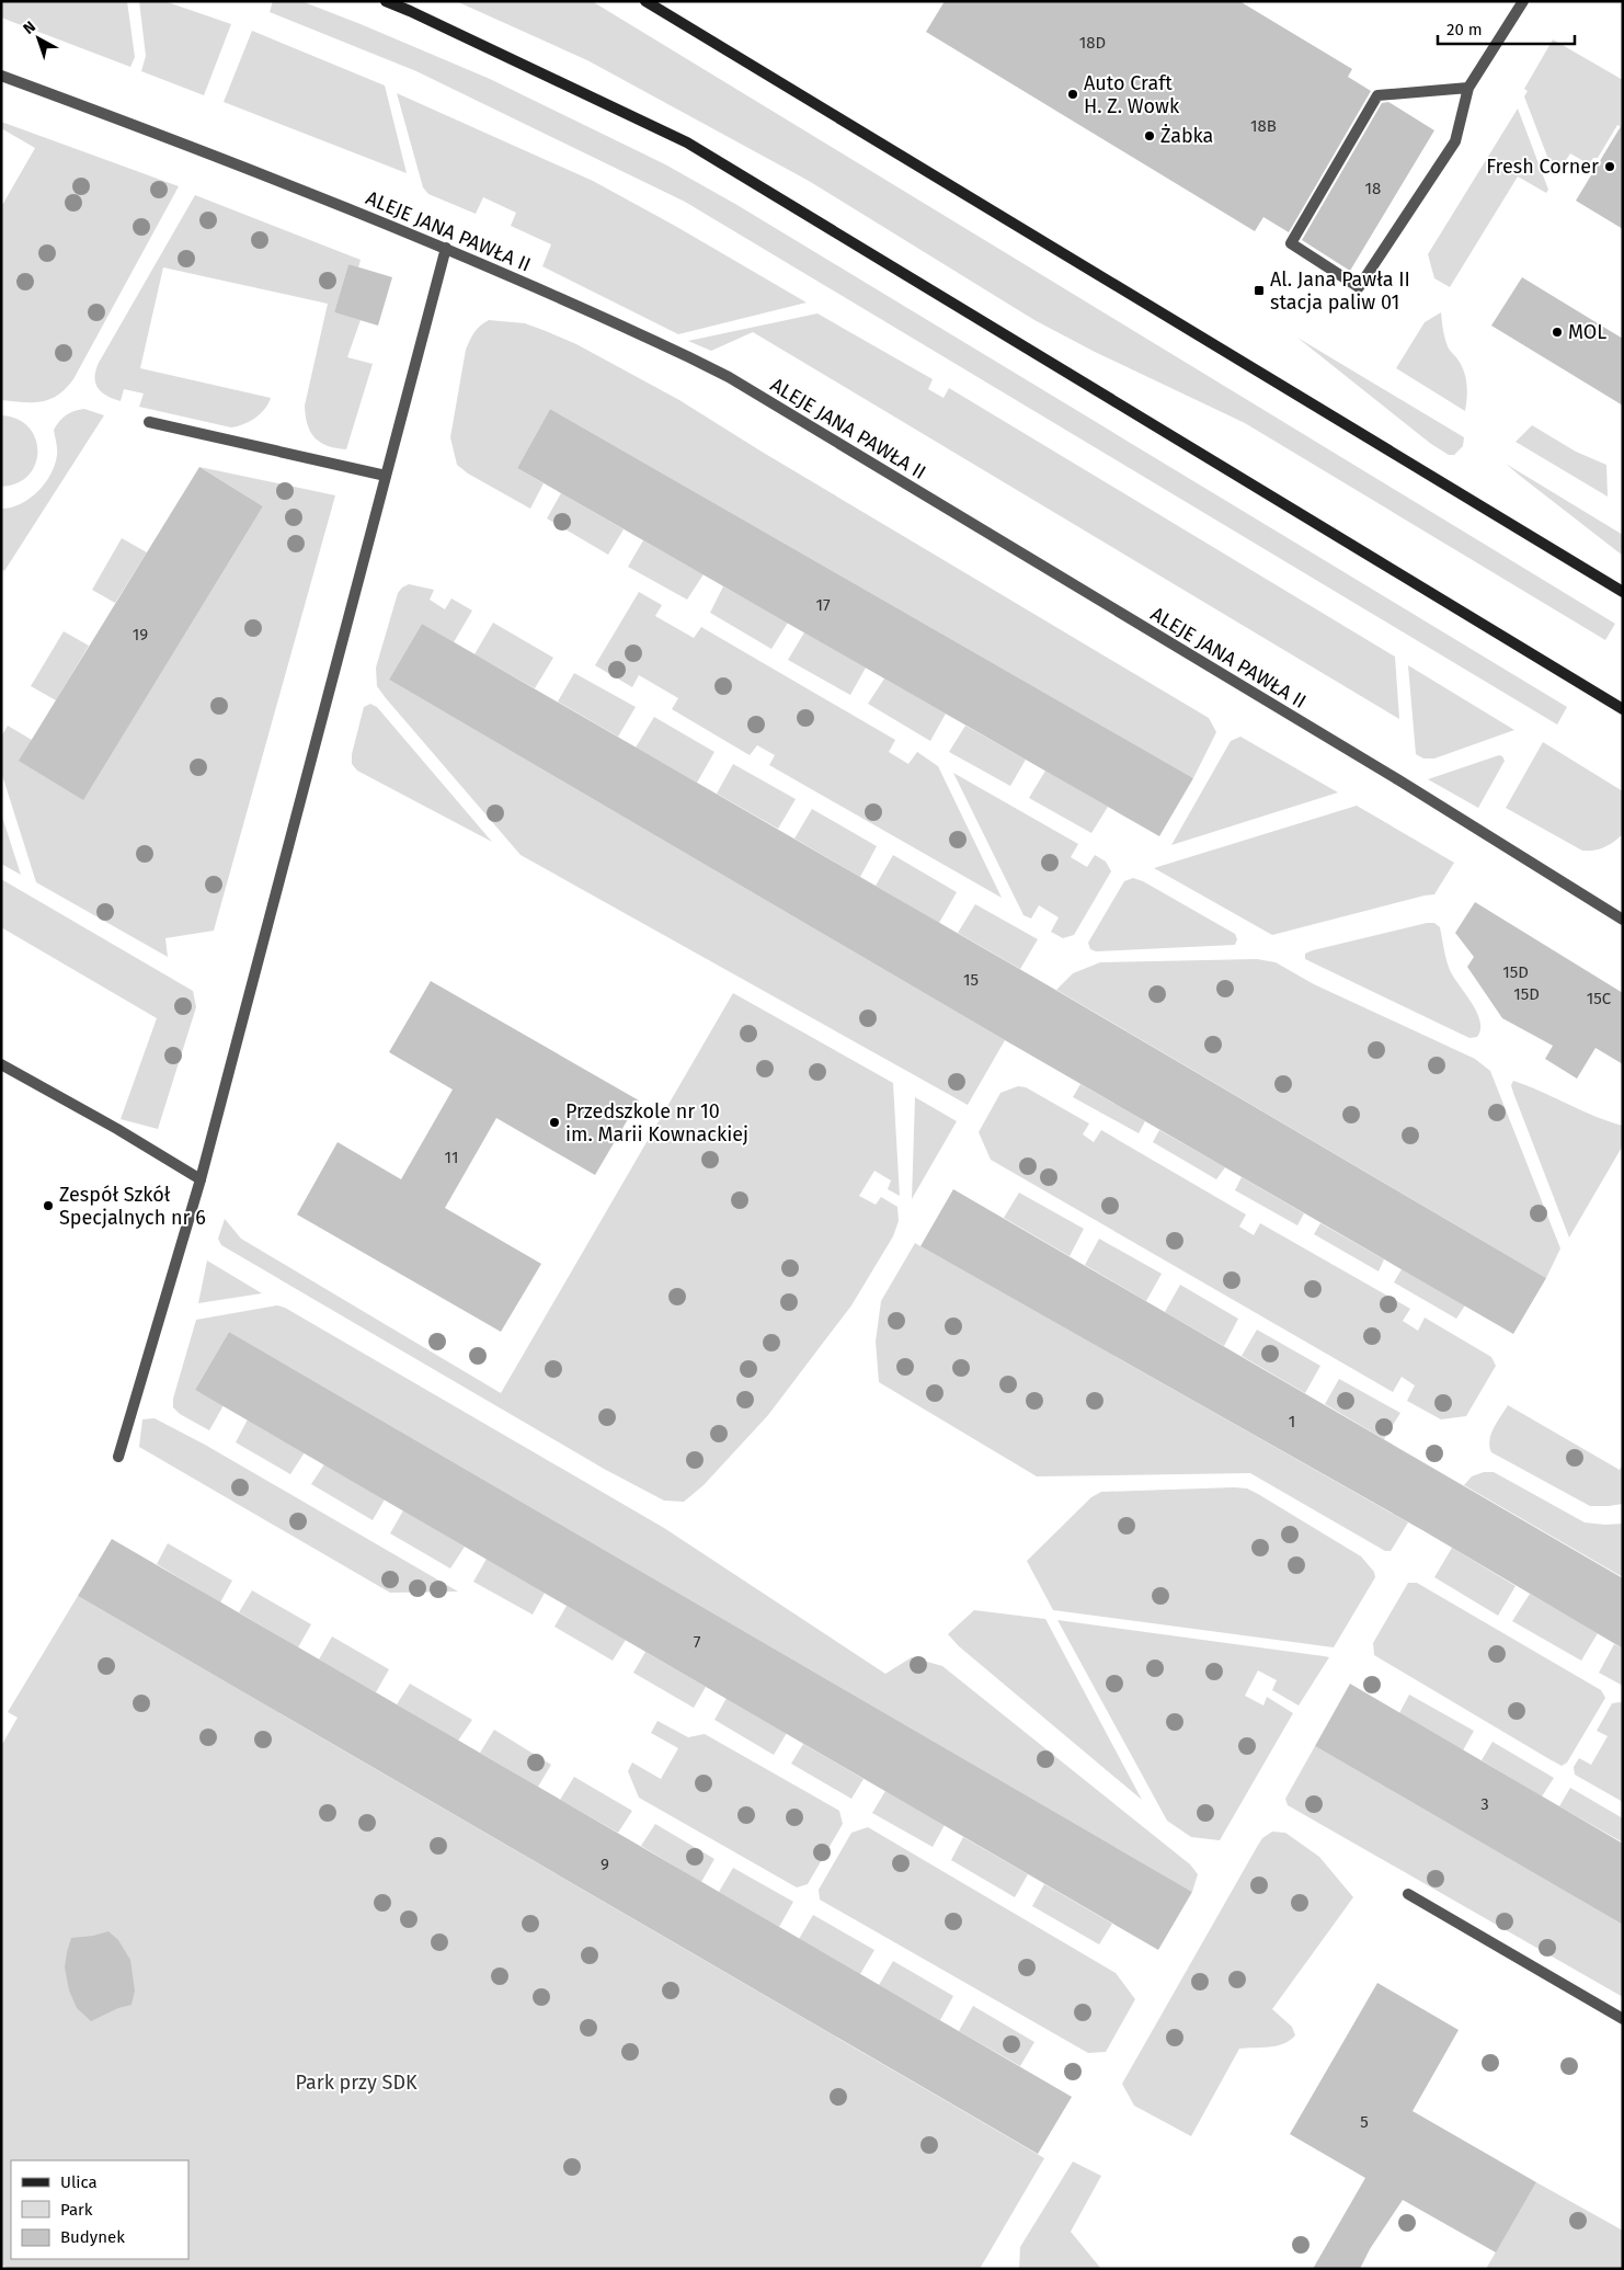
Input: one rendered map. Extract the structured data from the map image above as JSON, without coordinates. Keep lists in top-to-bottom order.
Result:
{
  "streets": {
    "street": ["ALEJE JANA PAWŁA II"]
  },
  "parks": ["Park przy SDK"],
  "places": {
    "other": [
      "Auto Craft H. Z. Wowk",
      "Żabka",
      "Fresh Corner",
      "MOL",
      "Przedszkole nr 10 im. Marii Kownackiej",
      "Zespół Szkół Specjalnych nr 6"
    ],
    "transit": ["Al. Jana Pawła II stacja paliw 01"]
  },
  "house_numbers": [
    "18D",
    "18B",
    "18",
    "17",
    "19",
    "15D",
    "15",
    "15D",
    "15C",
    "11",
    "1",
    "7",
    "3",
    "9",
    "5"
  ],
  "legend": ["Ulica", "Park", "Budynek"],
  "scale_bar": "20 m",
  "north": "top left"
}
